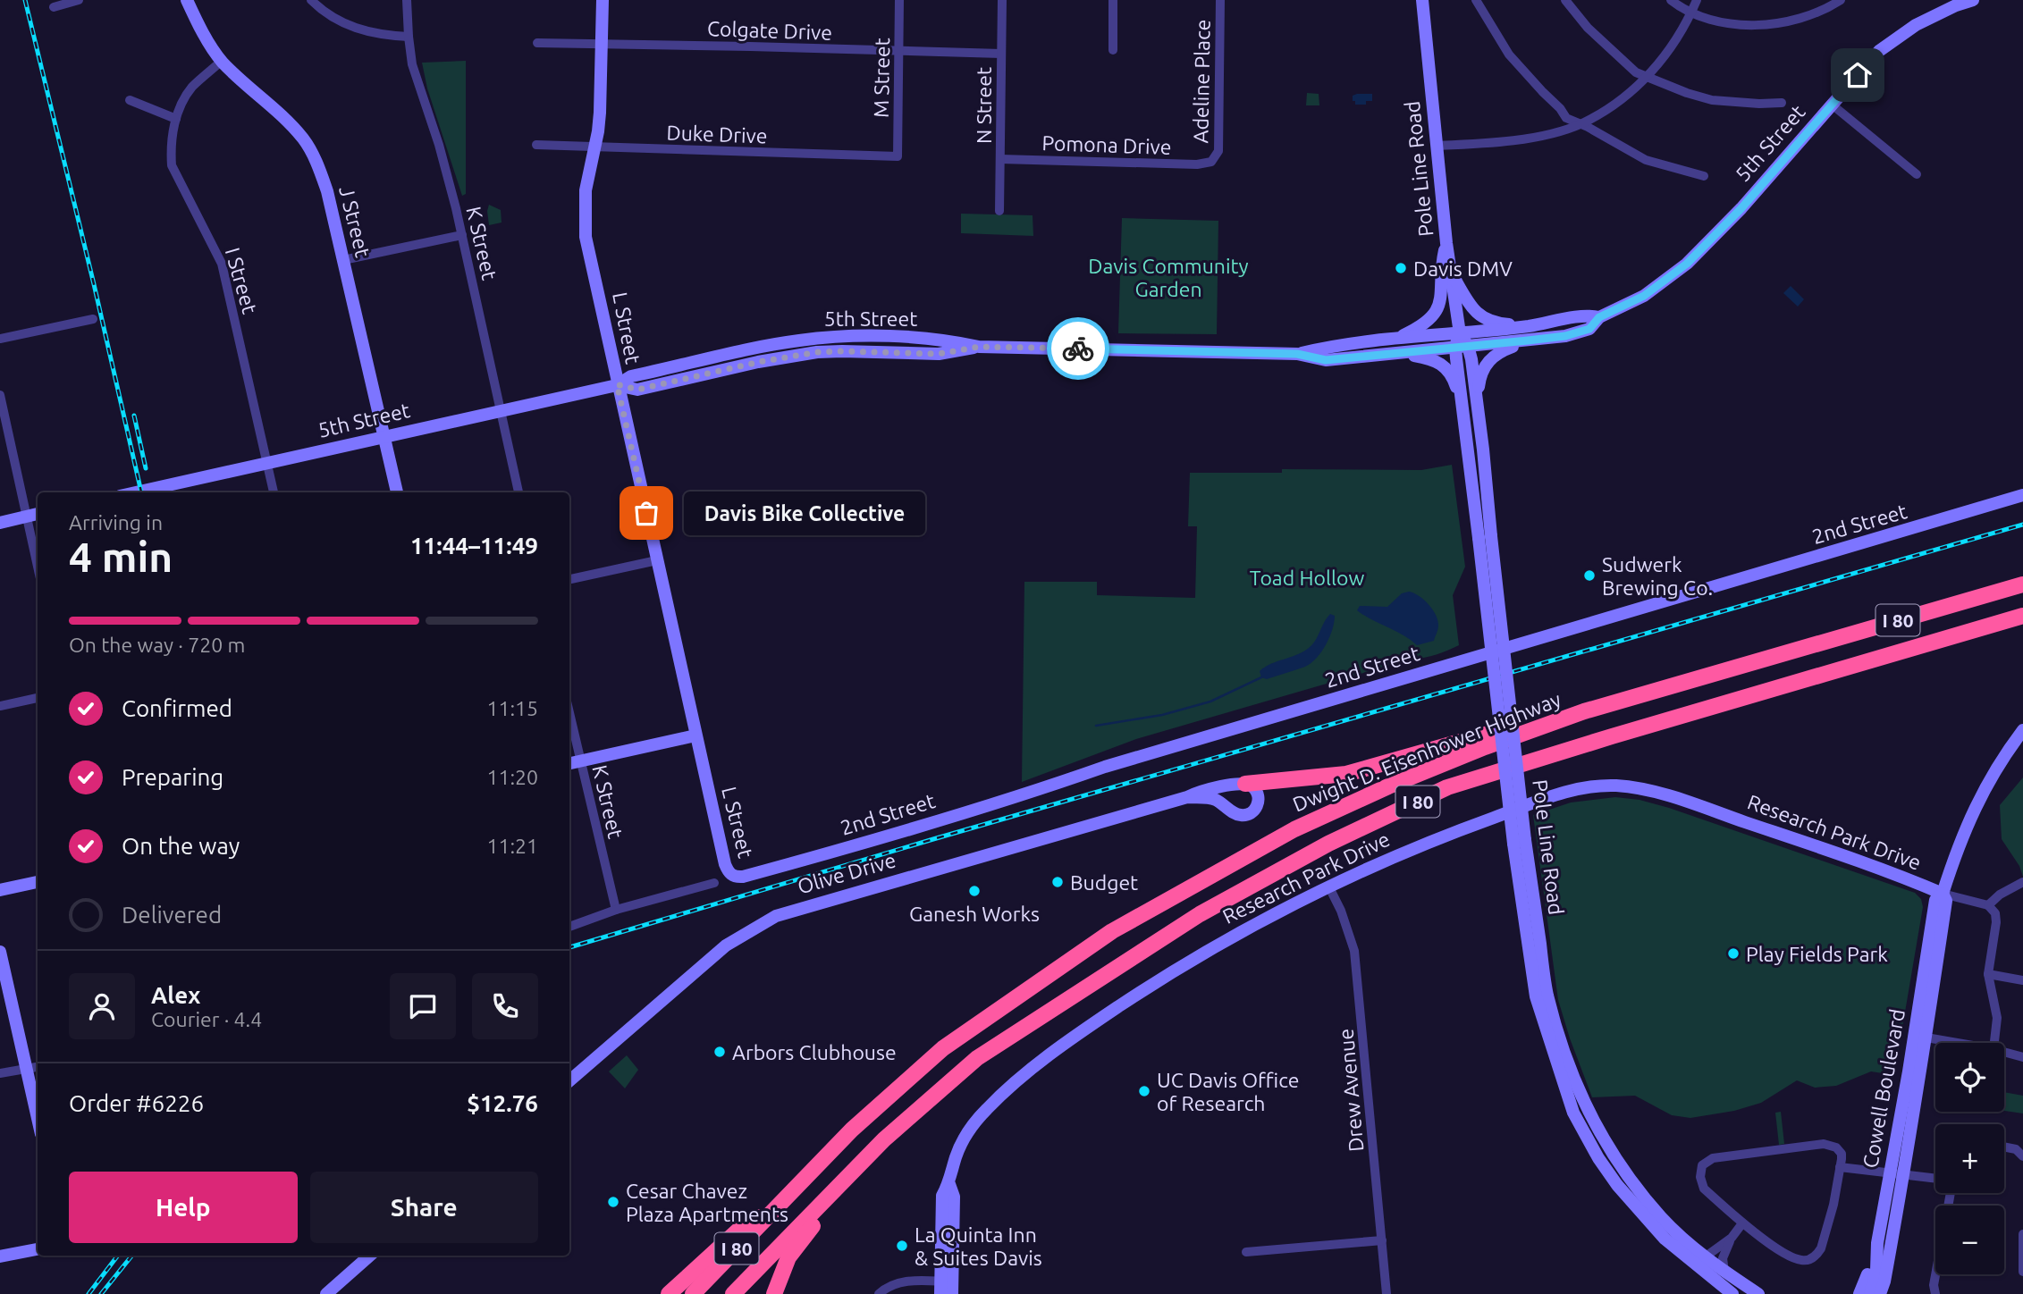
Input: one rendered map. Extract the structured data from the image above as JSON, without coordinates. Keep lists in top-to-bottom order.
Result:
{
  "streets": {
    "highway": ["I 80", "Dwight D. Eisenhower Highway"],
    "main road": [
      "5th Street",
      "Pole Line Road",
      "J Street",
      "L Street",
      "2nd Street",
      "Research Park Drive",
      "Olive Drive",
      "Cowell Boulevard"
    ],
    "street": [
      "Colgate Drive",
      "M Street",
      "Adeline Place",
      "N Street",
      "Duke Drive",
      "Pomona Drive",
      "K Street",
      "I Street",
      "Drew Avenue"
    ]
  },
  "crossings": [
    ["Colgate Drive", "M Street"],
    ["Colgate Drive", "N Street"],
    ["Colgate Drive", "L Street"],
    ["M Street", "Duke Drive"],
    ["Adeline Place", "Pomona Drive"],
    ["N Street", "Pomona Drive"],
    ["Duke Drive", "L Street"],
    ["5th Street", "Pole Line Road"],
    ["5th Street", "J Street"],
    ["5th Street", "K Street"],
    ["5th Street", "I Street"],
    ["5th Street", "L Street"],
    ["J Street", "I Street"],
    ["L Street", "2nd Street"],
    ["Research Park Drive", "Cowell Boulevard"],
    ["Research Park Drive", "Drew Avenue"]
  ],
  "parks": ["Davis Community Garden", "Toad Hollow"],
  "places": [
    "Davis DMV",
    "Davis Bike Collective",
    "Sudwerk Brewing Co.",
    "Budget",
    "Ganesh Works",
    "Play Fields Park",
    "Arbors Clubhouse",
    "UC Davis Office of Research",
    "Cesar Chavez Plaza Apartments",
    "La Quinta Inn & Suites Davis"
  ],
  "page": {
    "bubble": "Davis Bike Collective",
    "heading": ["4 min", "Arriving in", "11:44–11:49"],
    "panel": [
      "Alex",
      "Courier · 4.4",
      "Order #6226",
      "$12.76"
    ],
    "bar": "On the way · 720 m",
    "list": [
      ["Confirmed", "11:15"],
      ["Preparing", "11:20"],
      ["On the way", "11:21"],
      "Delivered"
    ],
    "map_buttons": ["+", "−"],
    "buttons": ["Help", "Share"]
  }
}
